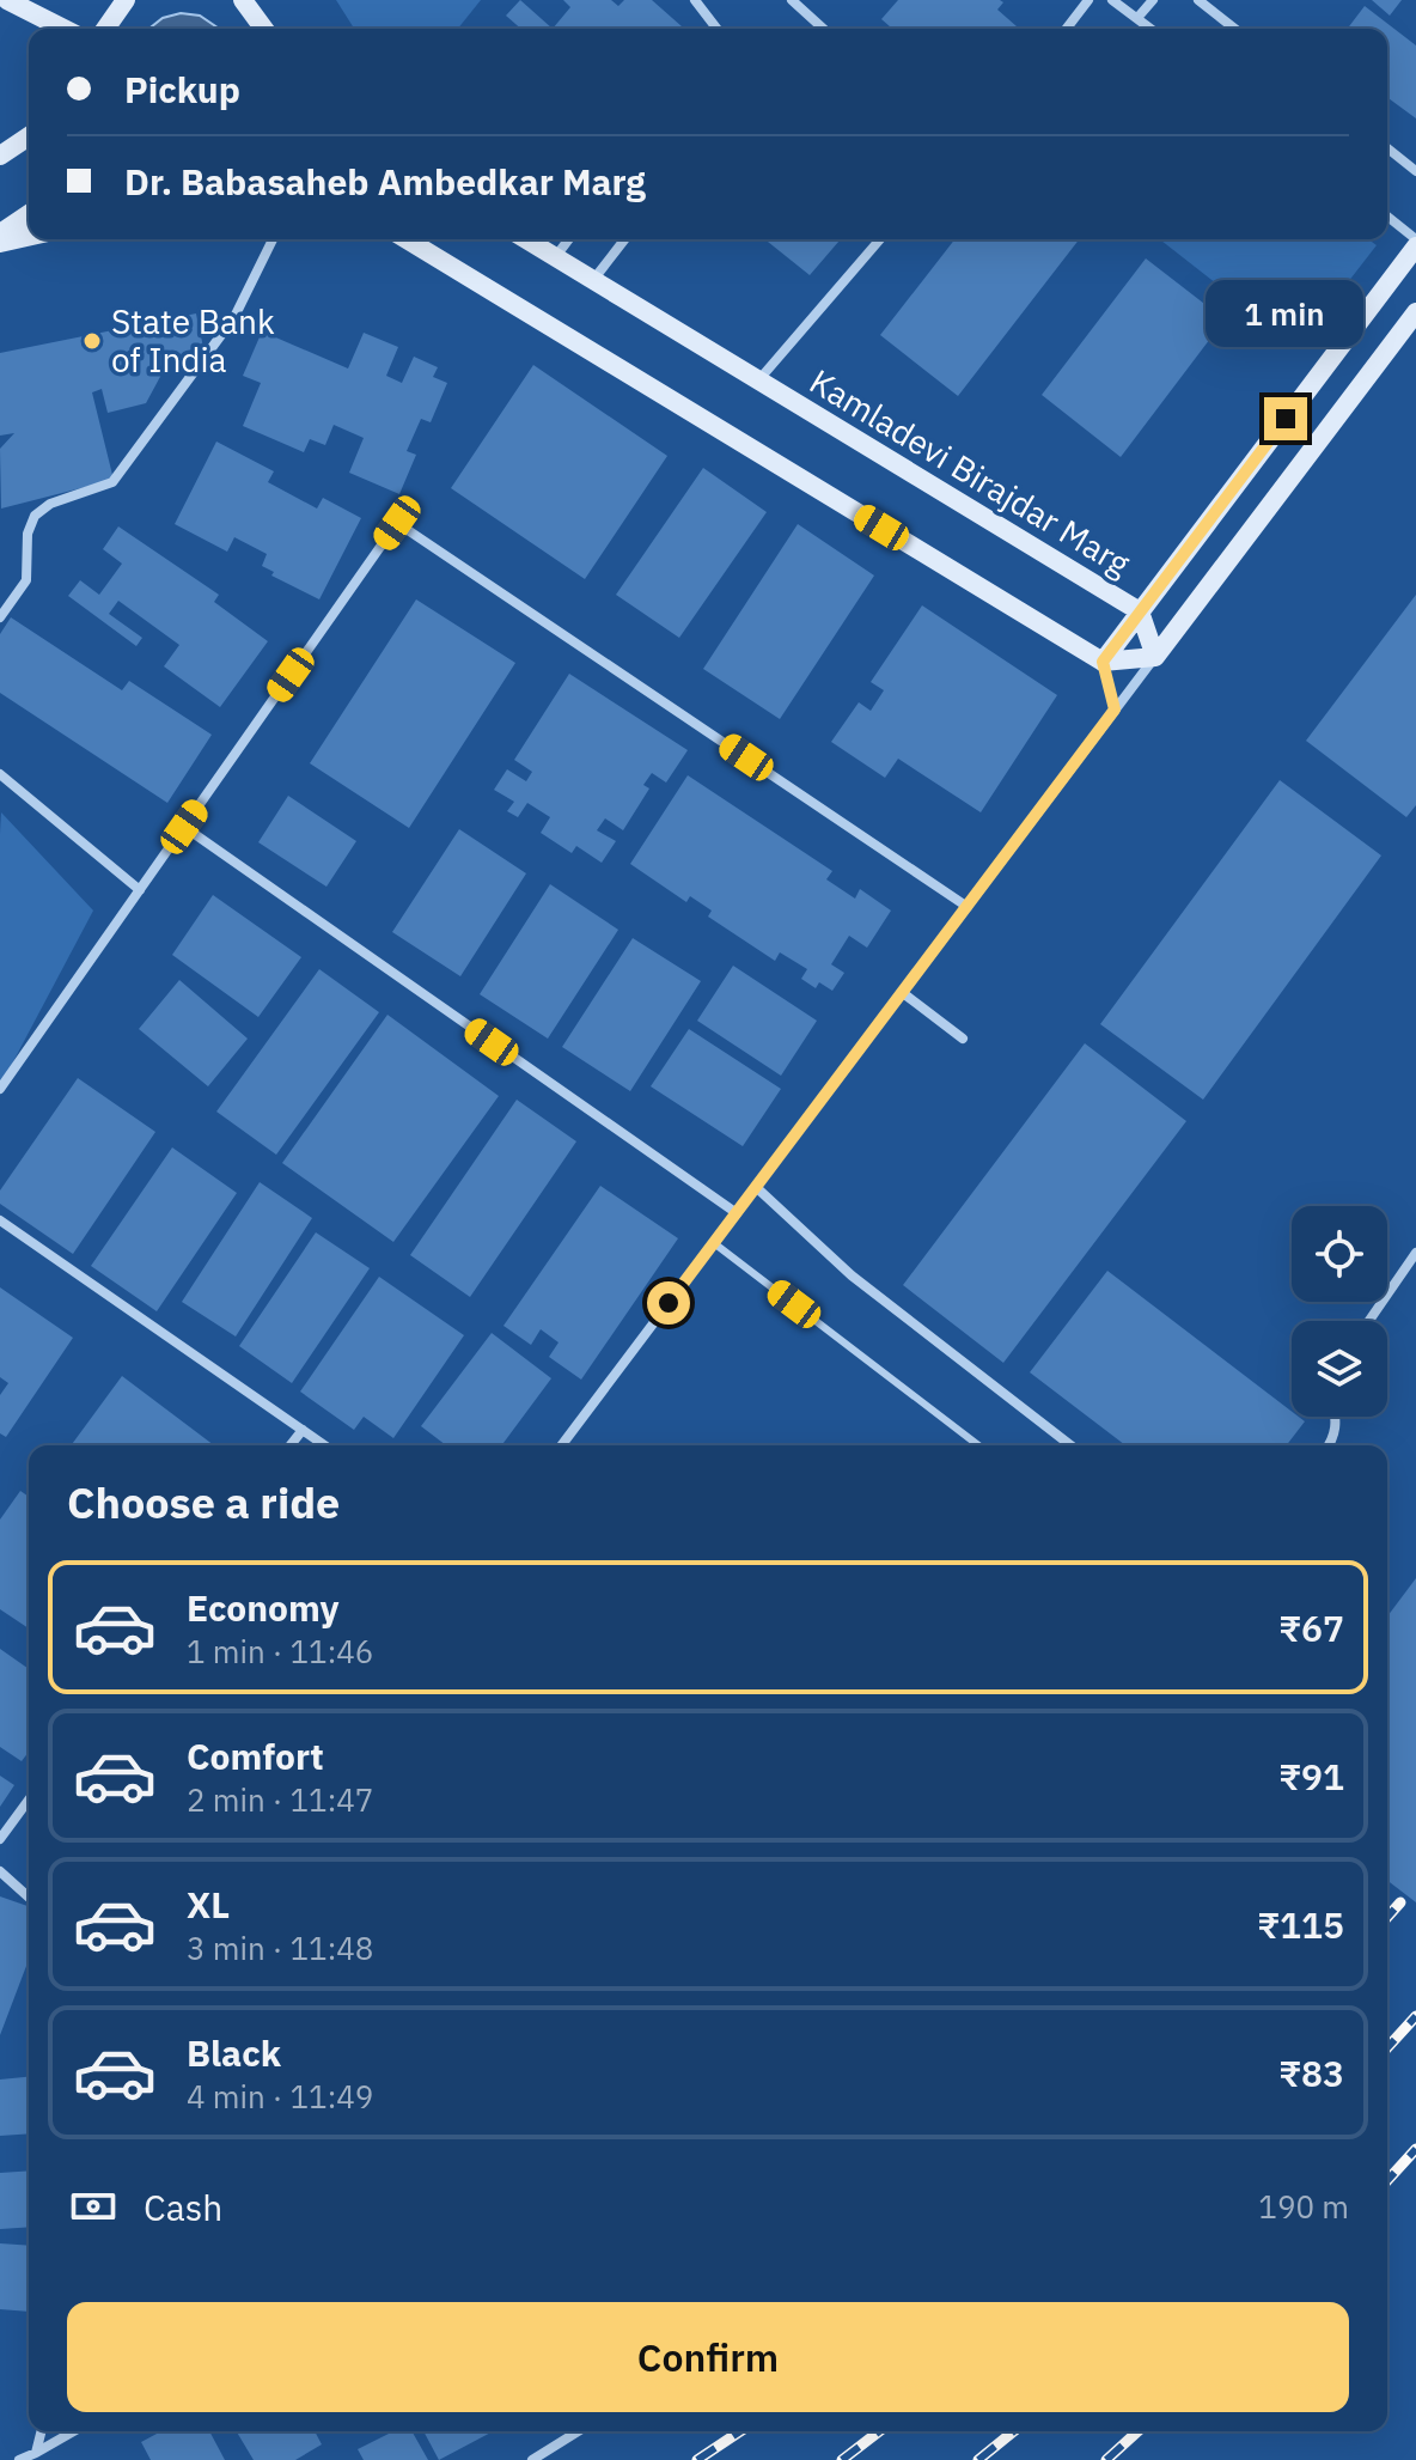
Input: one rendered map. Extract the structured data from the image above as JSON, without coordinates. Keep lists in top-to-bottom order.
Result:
{
  "streets": {
    "street": ["Kamladevi Birajdar Marg"]
  },
  "places": ["State Bank of India"],
  "page": {
    "banner": ["Pickup", "Dr. Babasaheb Ambedkar Marg"],
    "bubble": "1 min",
    "heading": "Choose a ride",
    "list": [
      {
        "name": "Economy",
        "note": "1 min · 11:46",
        "value": "₹67"
      },
      {
        "name": "Comfort",
        "note": "2 min · 11:47",
        "value": "₹91"
      },
      {
        "name": "XL",
        "note": "3 min · 11:48",
        "value": "₹115"
      },
      {
        "name": "Black",
        "note": "4 min · 11:49",
        "value": "₹83"
      }
    ],
    "pay": ["Cash", "190 m"],
    "buttons": "Confirm"
  }
}
